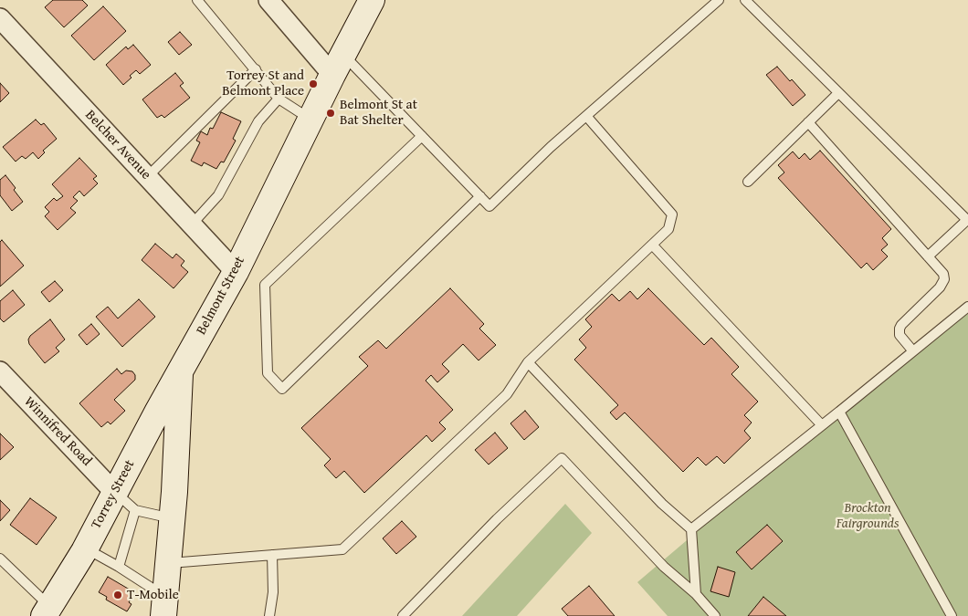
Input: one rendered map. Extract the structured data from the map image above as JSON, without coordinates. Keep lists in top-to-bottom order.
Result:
{
  "streets": {
    "main road": ["Belmont Street", "Torrey Street"],
    "street": ["Belcher Avenue", "Winnifred Road"]
  },
  "crossings": [
    ["Belcher Avenue", "Belmont Street"],
    ["Belmont Street", "Torrey Street"],
    ["Winnifred Road", "Torrey Street"]
  ],
  "parks": ["Brockton Fairgrounds"],
  "places": ["Torrey St and Belmont Place", "Belmont St at Bat Shelter", "T-Mobile"]
}
